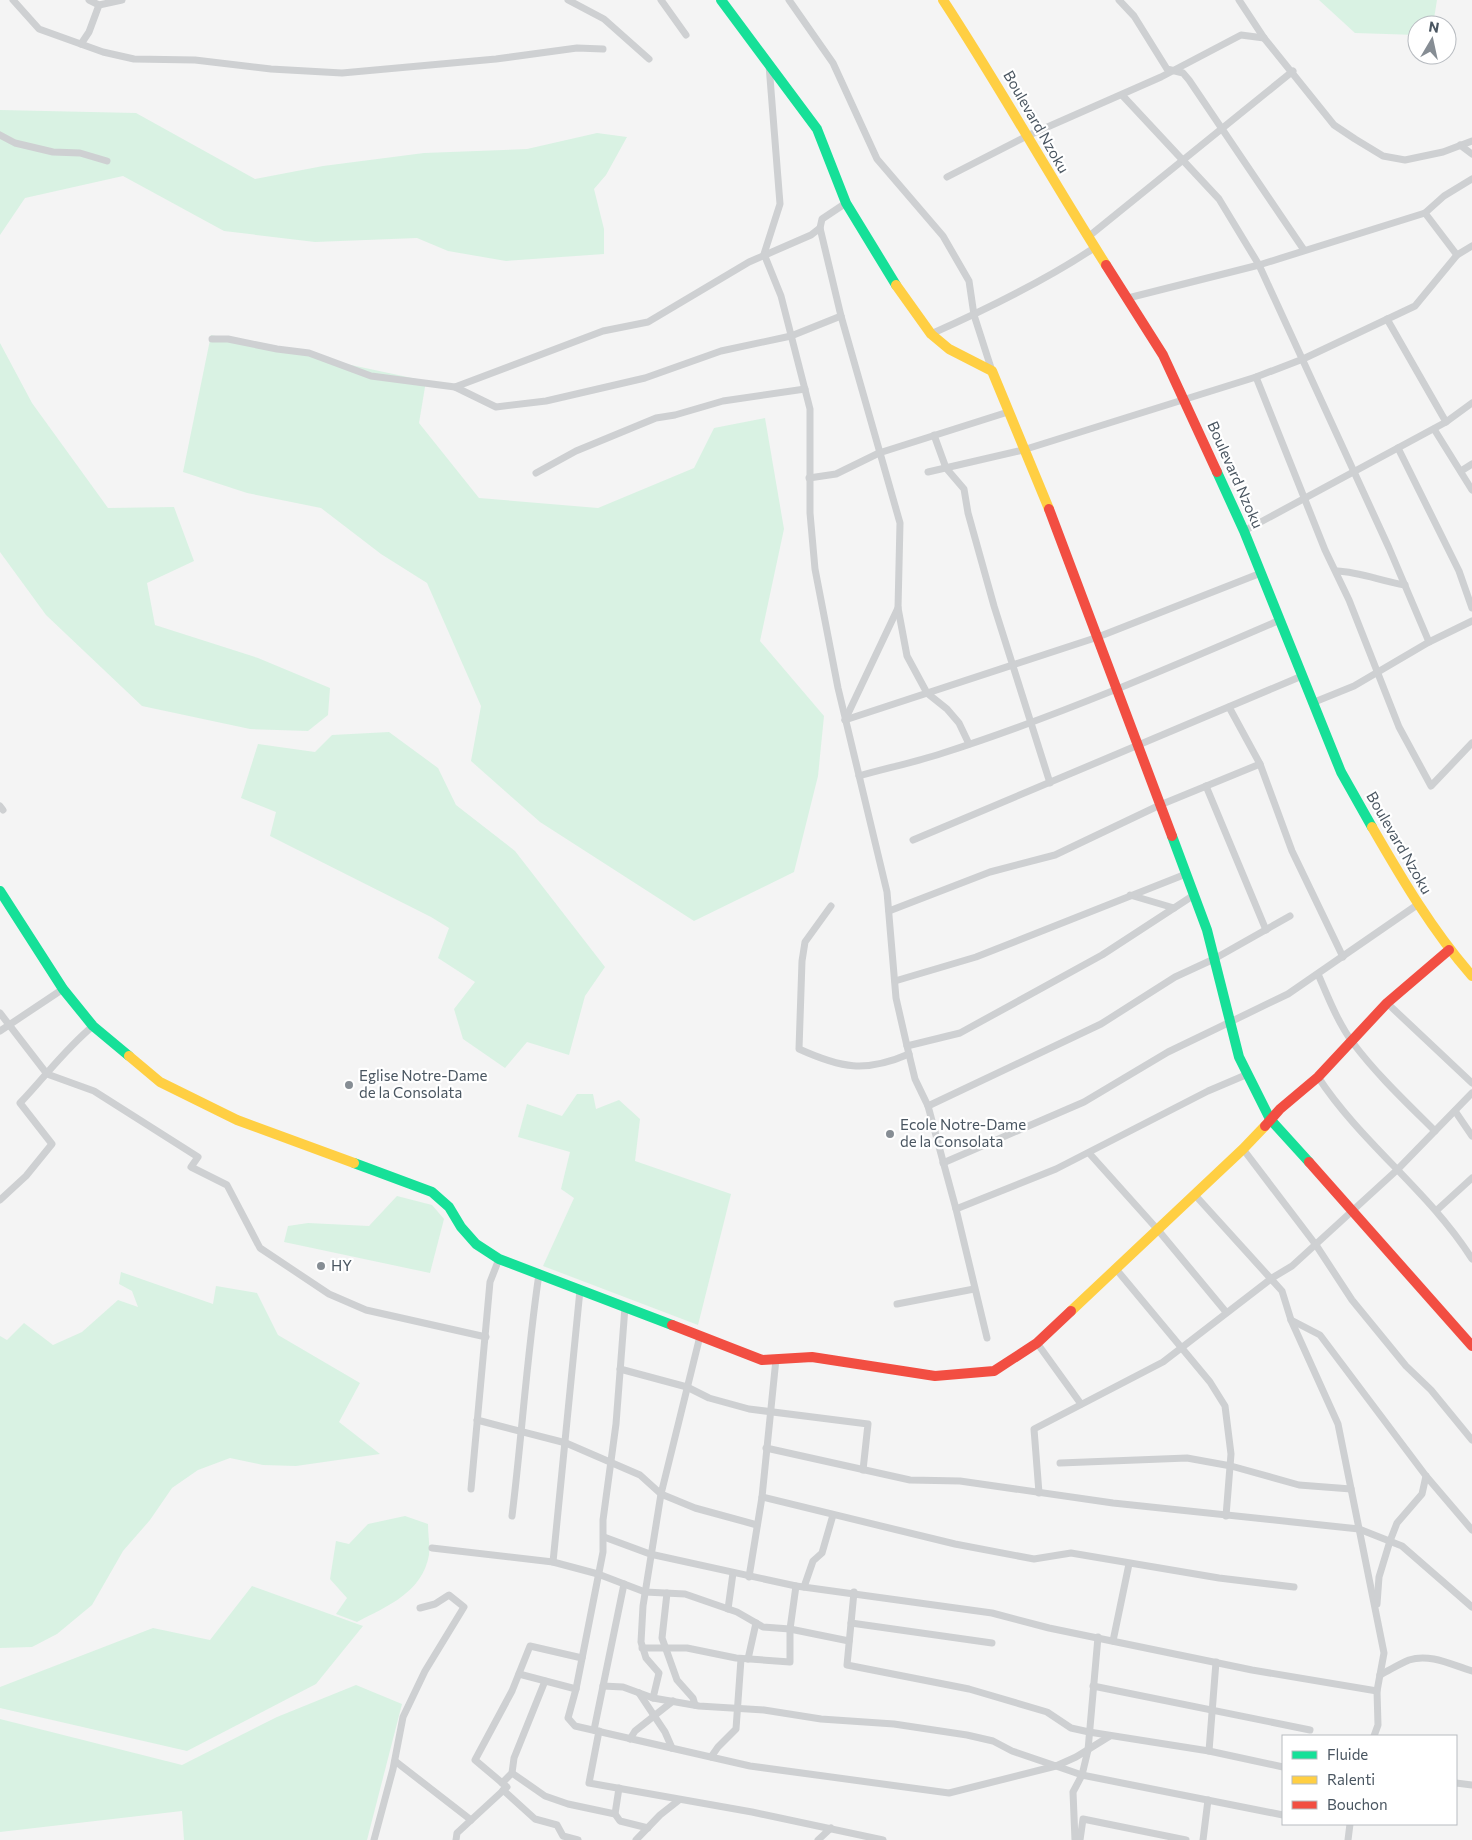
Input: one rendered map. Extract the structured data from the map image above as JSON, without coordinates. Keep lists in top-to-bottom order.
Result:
{
  "streets": {
    "street": ["Boulevard Nzoku"]
  },
  "places": ["Eglise Notre-Dame de la Consolata", "Ecole Notre-Dame de la Consolata", "HY"],
  "legend": ["Fluide", "Ralenti", "Bouchon"],
  "north": "top"
}
